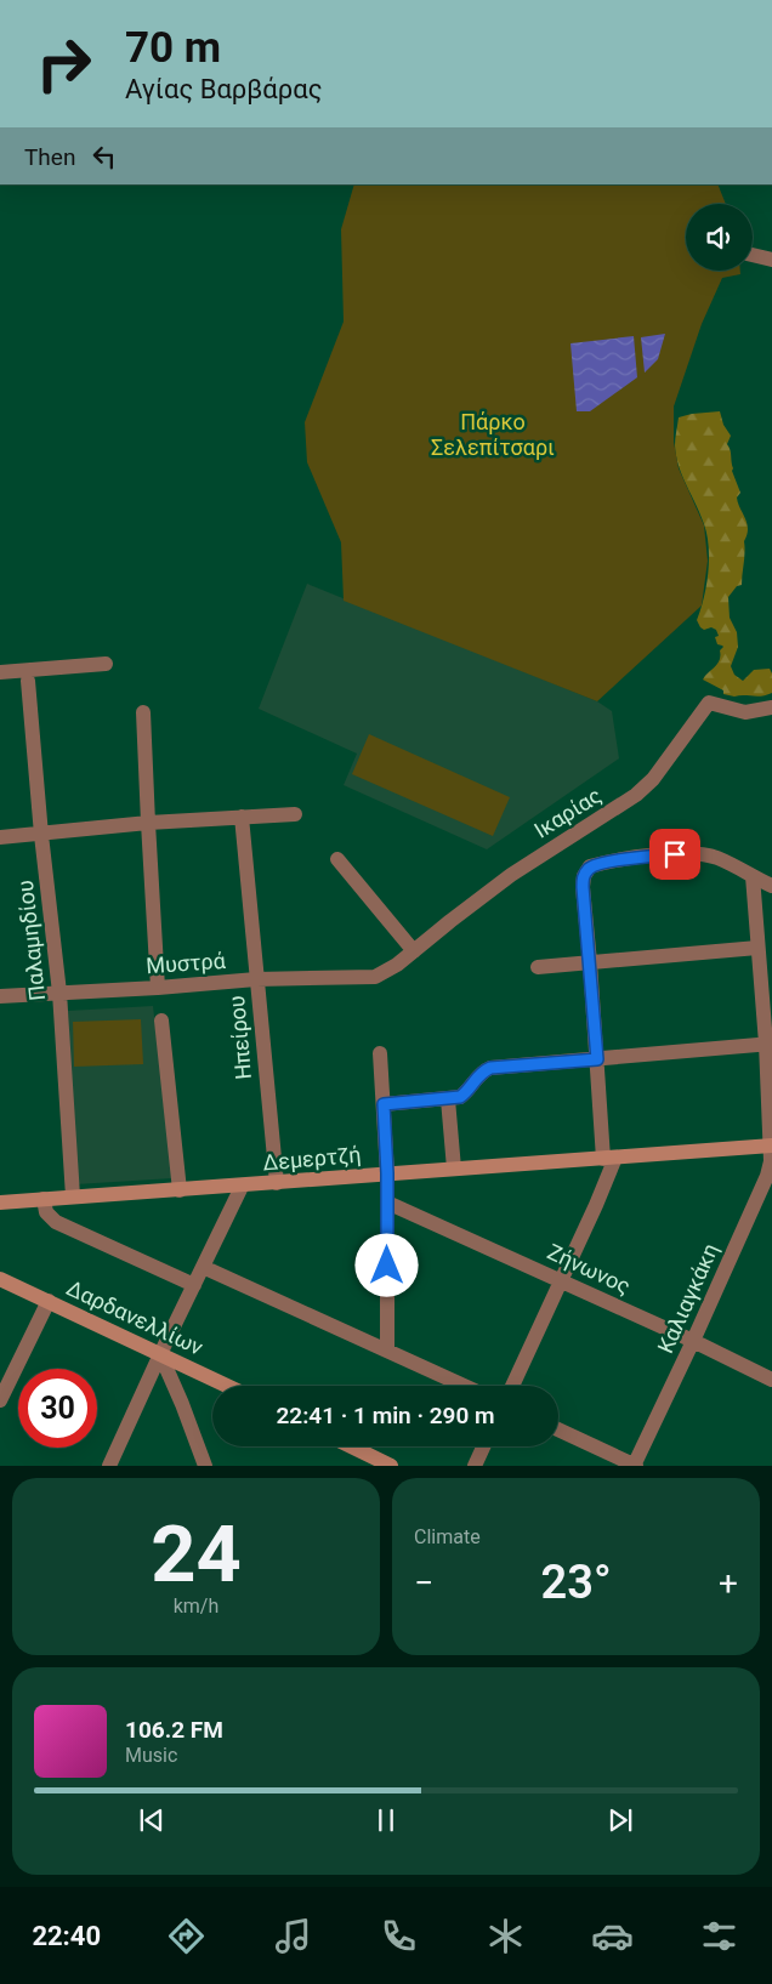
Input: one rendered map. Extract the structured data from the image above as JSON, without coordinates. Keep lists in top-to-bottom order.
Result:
{
  "streets": {
    "street": [
      "Ικαρίας",
      "Παλαμηδίου",
      "Μυστρά",
      "Ηπείρου",
      "Δεμερτζή",
      "Ζήνωνος",
      "Καλιαγκάκη",
      "Δαρδανελλίων"
    ]
  },
  "crossings": [
    ["Ικαρίας", "Μυστρά"],
    ["Παλαμηδίου", "Μυστρά"],
    ["Παλαμηδίου", "Δεμερτζή"],
    ["Μυστρά", "Ηπείρου"],
    ["Ηπείρου", "Δεμερτζή"],
    ["Δεμερτζή", "Καλιαγκάκη"],
    ["Ζήνωνος", "Καλιαγκάκη"]
  ],
  "parks": ["Πάρκο Σελεπίτσαρι"],
  "page": {
    "turn": ["70 m", "Αγίας Βαρβάρας"],
    "then": "Then",
    "limit": "30",
    "trip": "22:41 · 1 min · 290 m",
    "tile": [
      ["24", "km/h"],
      "Climate"
    ],
    "heat": ["−", "23°", "+"],
    "song": ["106.2 FM", "Music"],
    "tabs": "22:40"
  }
}
